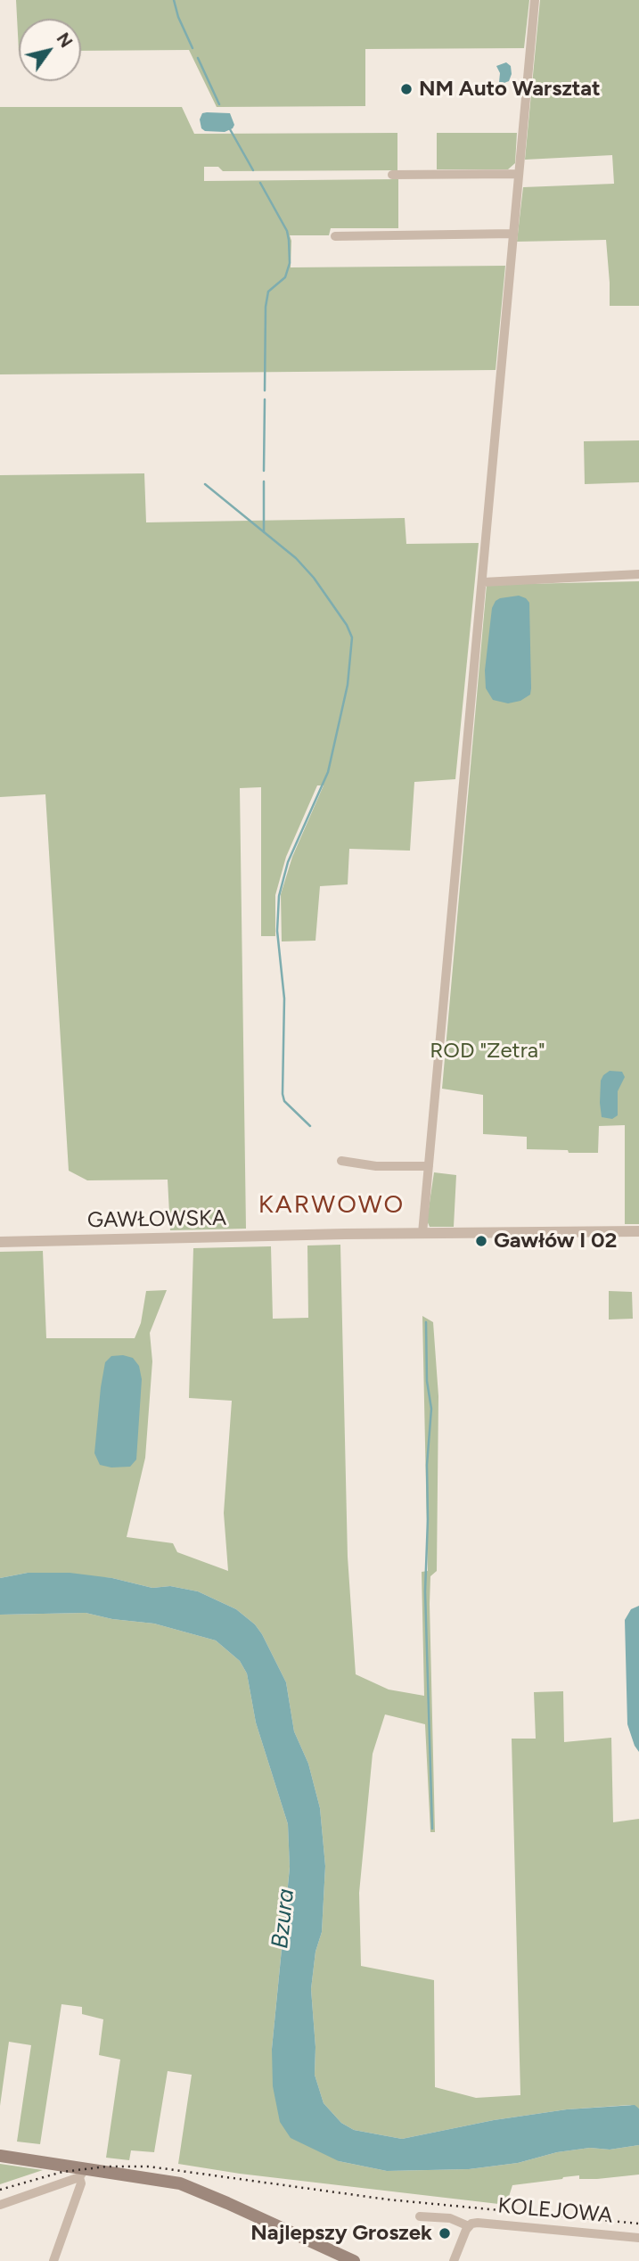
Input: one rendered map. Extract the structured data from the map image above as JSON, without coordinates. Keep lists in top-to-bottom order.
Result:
{
  "streets": {
    "street": ["GAWŁOWSKA", "KOLEJOWA"]
  },
  "districts": ["KARWOWO"],
  "water": ["Bzura"],
  "parks": ["ROD \"Zetra\""],
  "places": ["NM Auto Warsztat", "Gawłów I 02", "Najlepszy Groszek"],
  "north": "top right"
}
